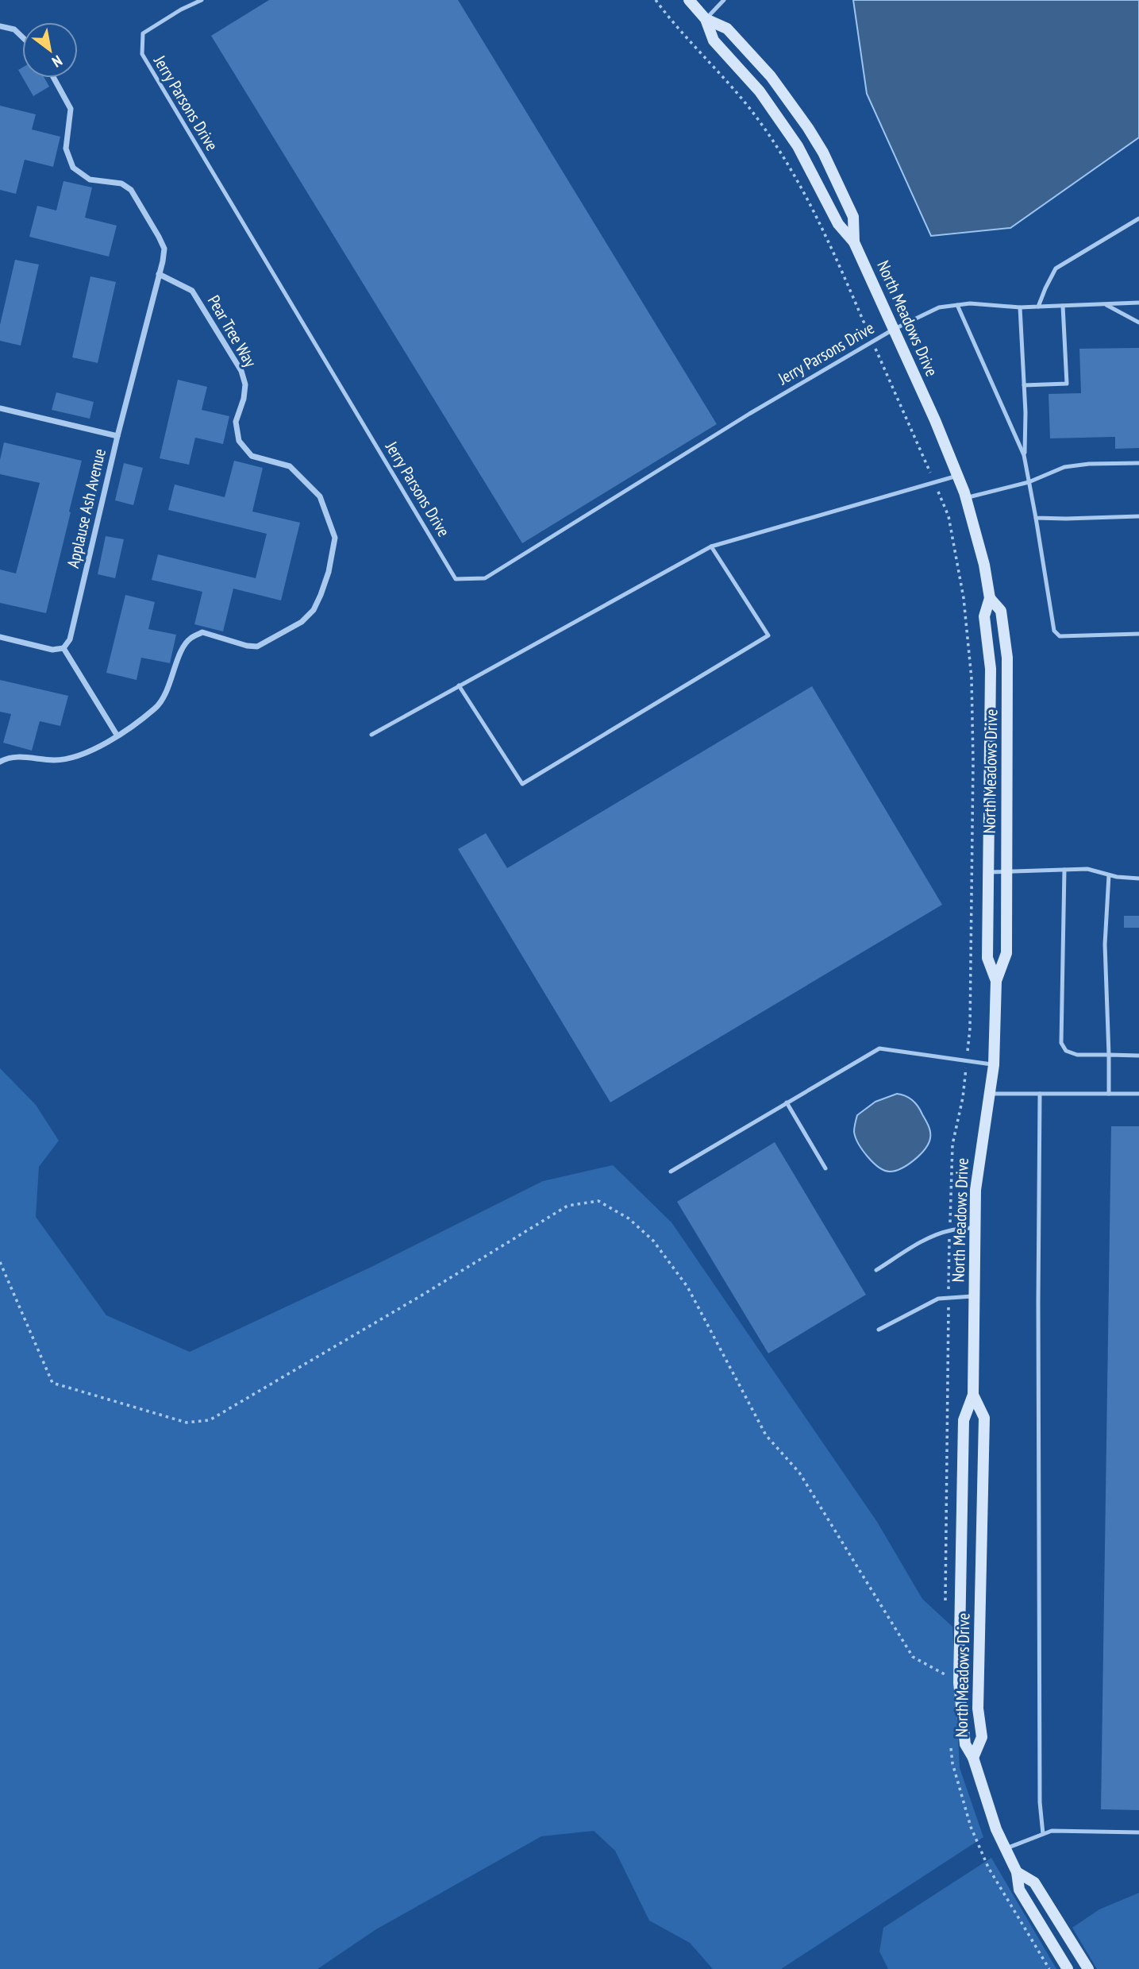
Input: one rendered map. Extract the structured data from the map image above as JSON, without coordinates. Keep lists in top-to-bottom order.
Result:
{
  "streets": {
    "street": ["North Meadows Drive", "Pear Tree Way", "Applause Ash Avenue"],
    "lane": ["Jerry Parsons Drive"]
  },
  "crossings": [
    ["Jerry Parsons Drive", "North Meadows Drive"],
    ["Pear Tree Way", "Applause Ash Avenue"]
  ],
  "north": "bottom right"
}
